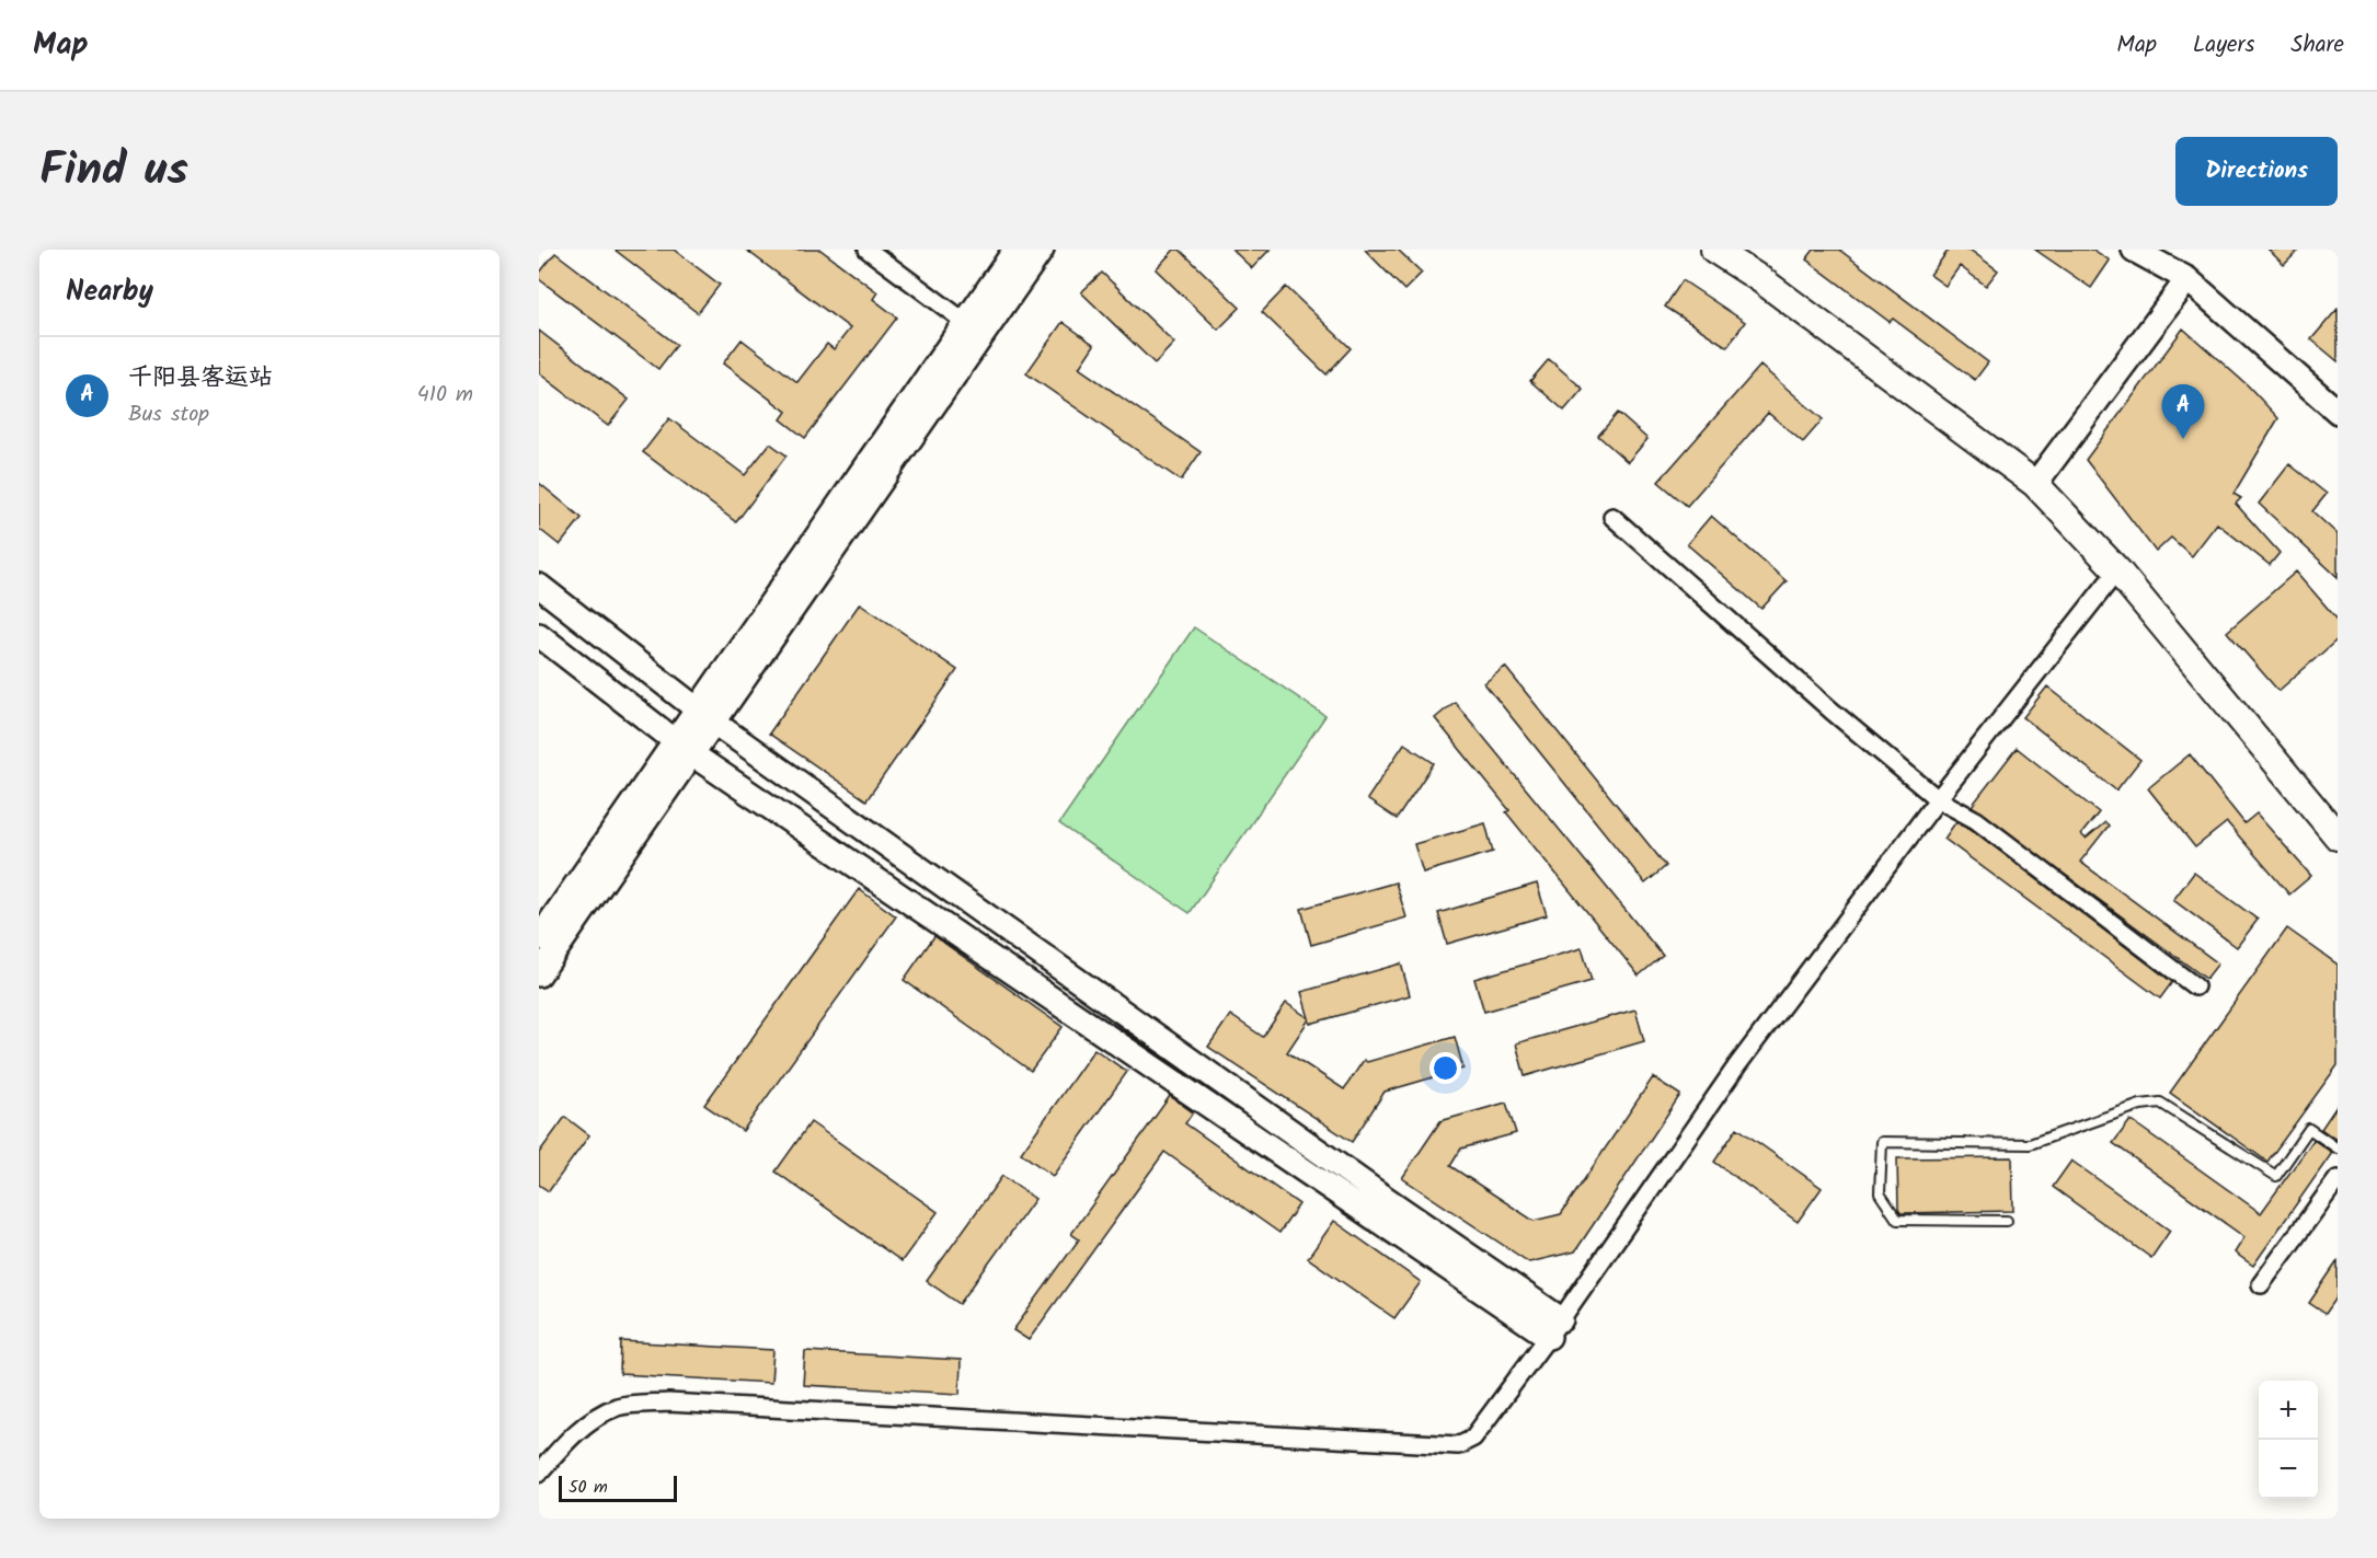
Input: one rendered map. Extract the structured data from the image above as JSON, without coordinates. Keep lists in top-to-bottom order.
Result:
{
  "scale_bar": "50 m",
  "page": {
    "header": "Map",
    "nav": ["Map", "Layers", "Share"],
    "title": "Find us",
    "buttons": "Directions",
    "heading": "Nearby",
    "list": [
      {
        "mark": "A",
        "name": "千阳县客运站",
        "note": "Bus stop",
        "value": "410 m"
      }
    ],
    "pins": "A",
    "map_buttons": ["+", "−"],
    "scale": "50 m"
  }
}
